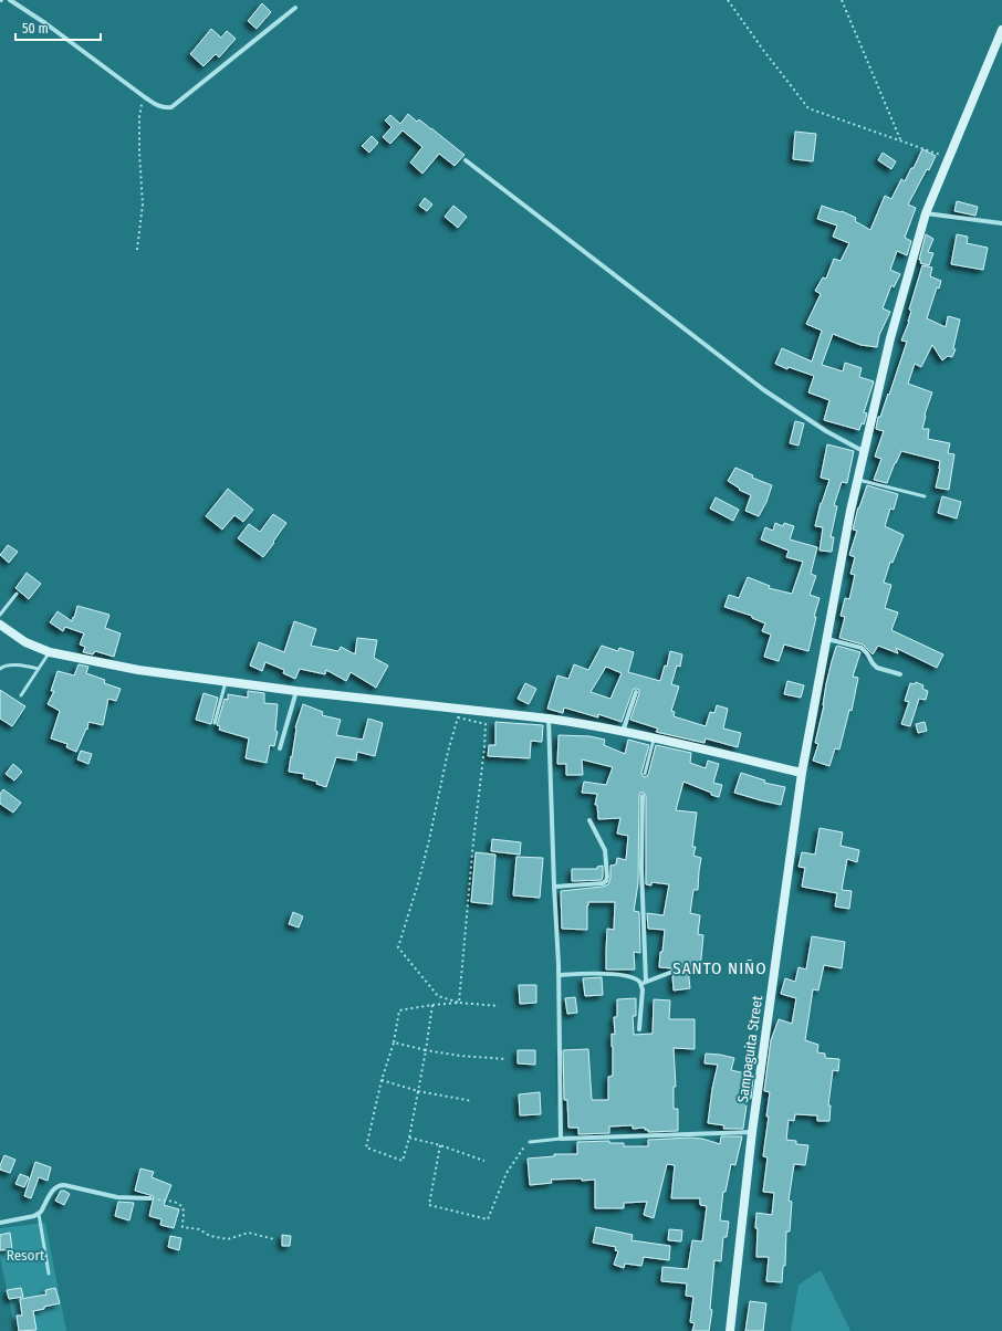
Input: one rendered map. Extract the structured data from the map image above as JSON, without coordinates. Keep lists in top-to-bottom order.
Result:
{
  "streets": {
    "street": ["Sampaguita Street"]
  },
  "districts": ["SANTO NIÑO"],
  "parks": ["Resort"],
  "scale_bar": "50 m"
}
